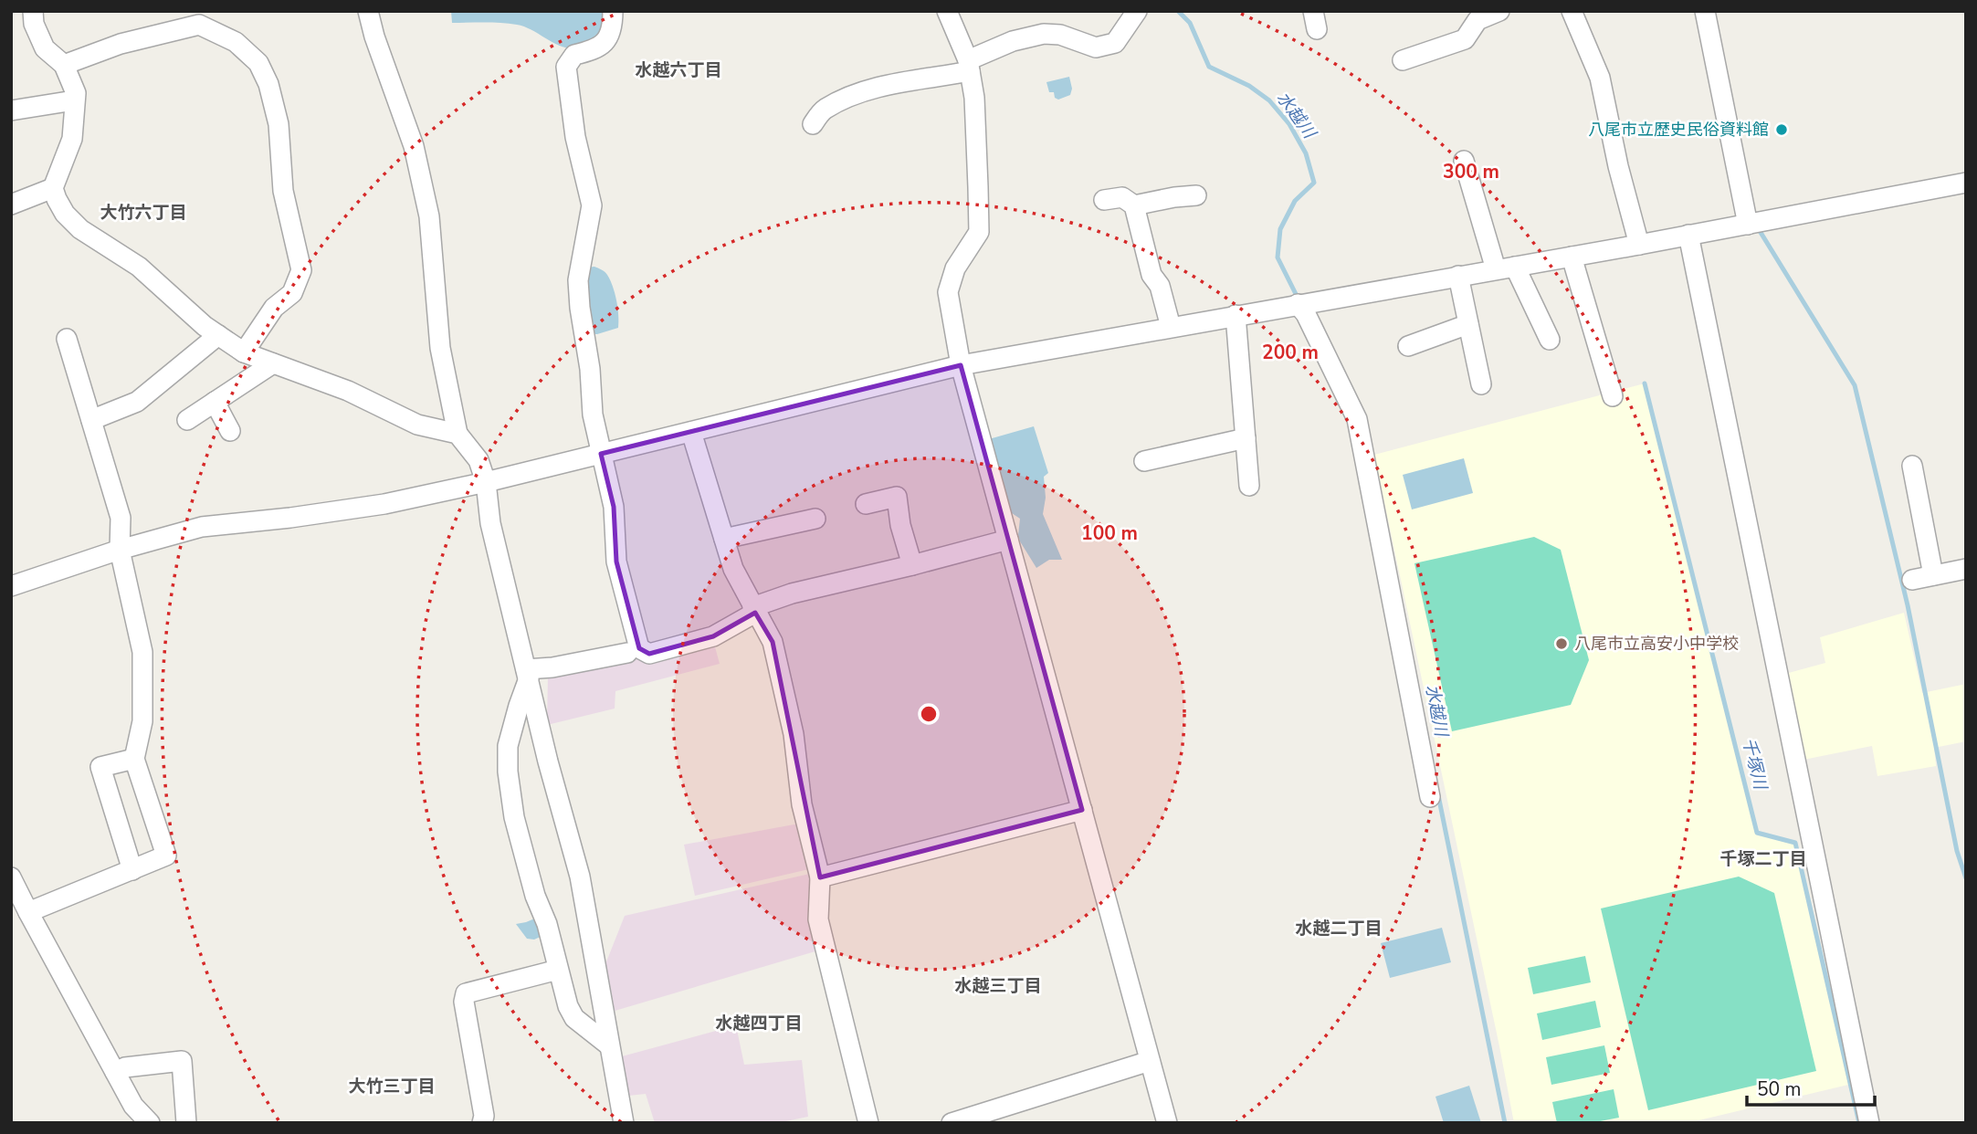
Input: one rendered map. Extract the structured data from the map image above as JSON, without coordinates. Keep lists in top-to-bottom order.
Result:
{
  "districts": [
    "水越六丁目",
    "大竹六丁目",
    "千塚二丁目",
    "水越二丁目",
    "水越三丁目",
    "水越四丁目",
    "大竹三丁目"
  ],
  "water": ["水越川", "千塚川"],
  "places": ["八尾市立歴史民俗資料館", "八尾市立高安小中学校"],
  "scale_bar": "50 m",
  "rings": ["300 m", "200 m", "100 m"]
}
